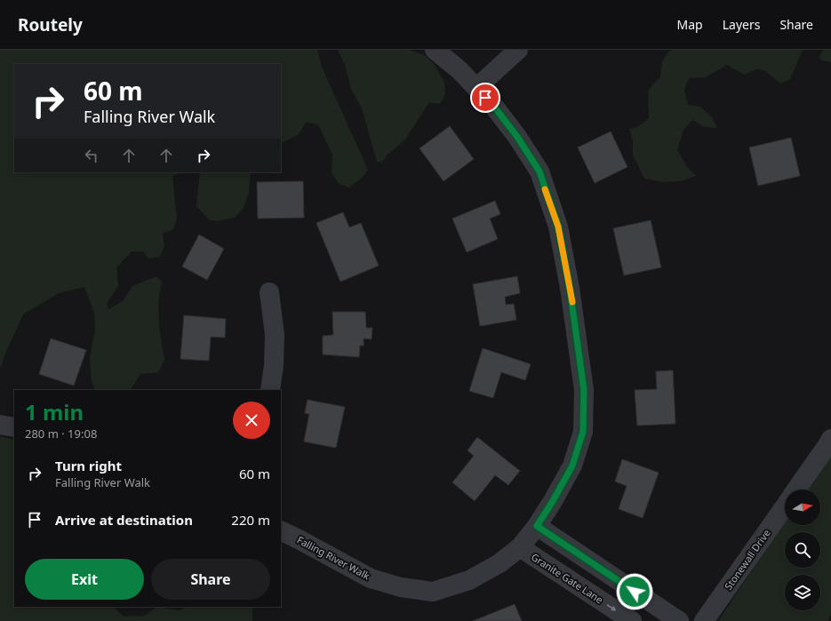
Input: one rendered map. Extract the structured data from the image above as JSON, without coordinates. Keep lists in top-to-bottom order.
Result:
{
  "streets": {
    "street": ["Falling River Walk", "Stonewall Drive", "Granite Gate Lane"]
  },
  "crossings": [
    ["Falling River Walk", "Granite Gate Lane"]
  ],
  "north": "right",
  "page": {
    "header": "Routely",
    "nav": ["Map", "Layers", "Share"],
    "turn": ["60 m", "Falling River Walk"],
    "heading": ["1 min", "280 m · 19:08"],
    "list": [
      {
        "name": "Turn right",
        "note": "Falling River Walk",
        "value": "60 m"
      },
      {
        "name": "Arrive at destination",
        "value": "220 m"
      }
    ],
    "buttons": ["Exit", "Share"]
  }
}
